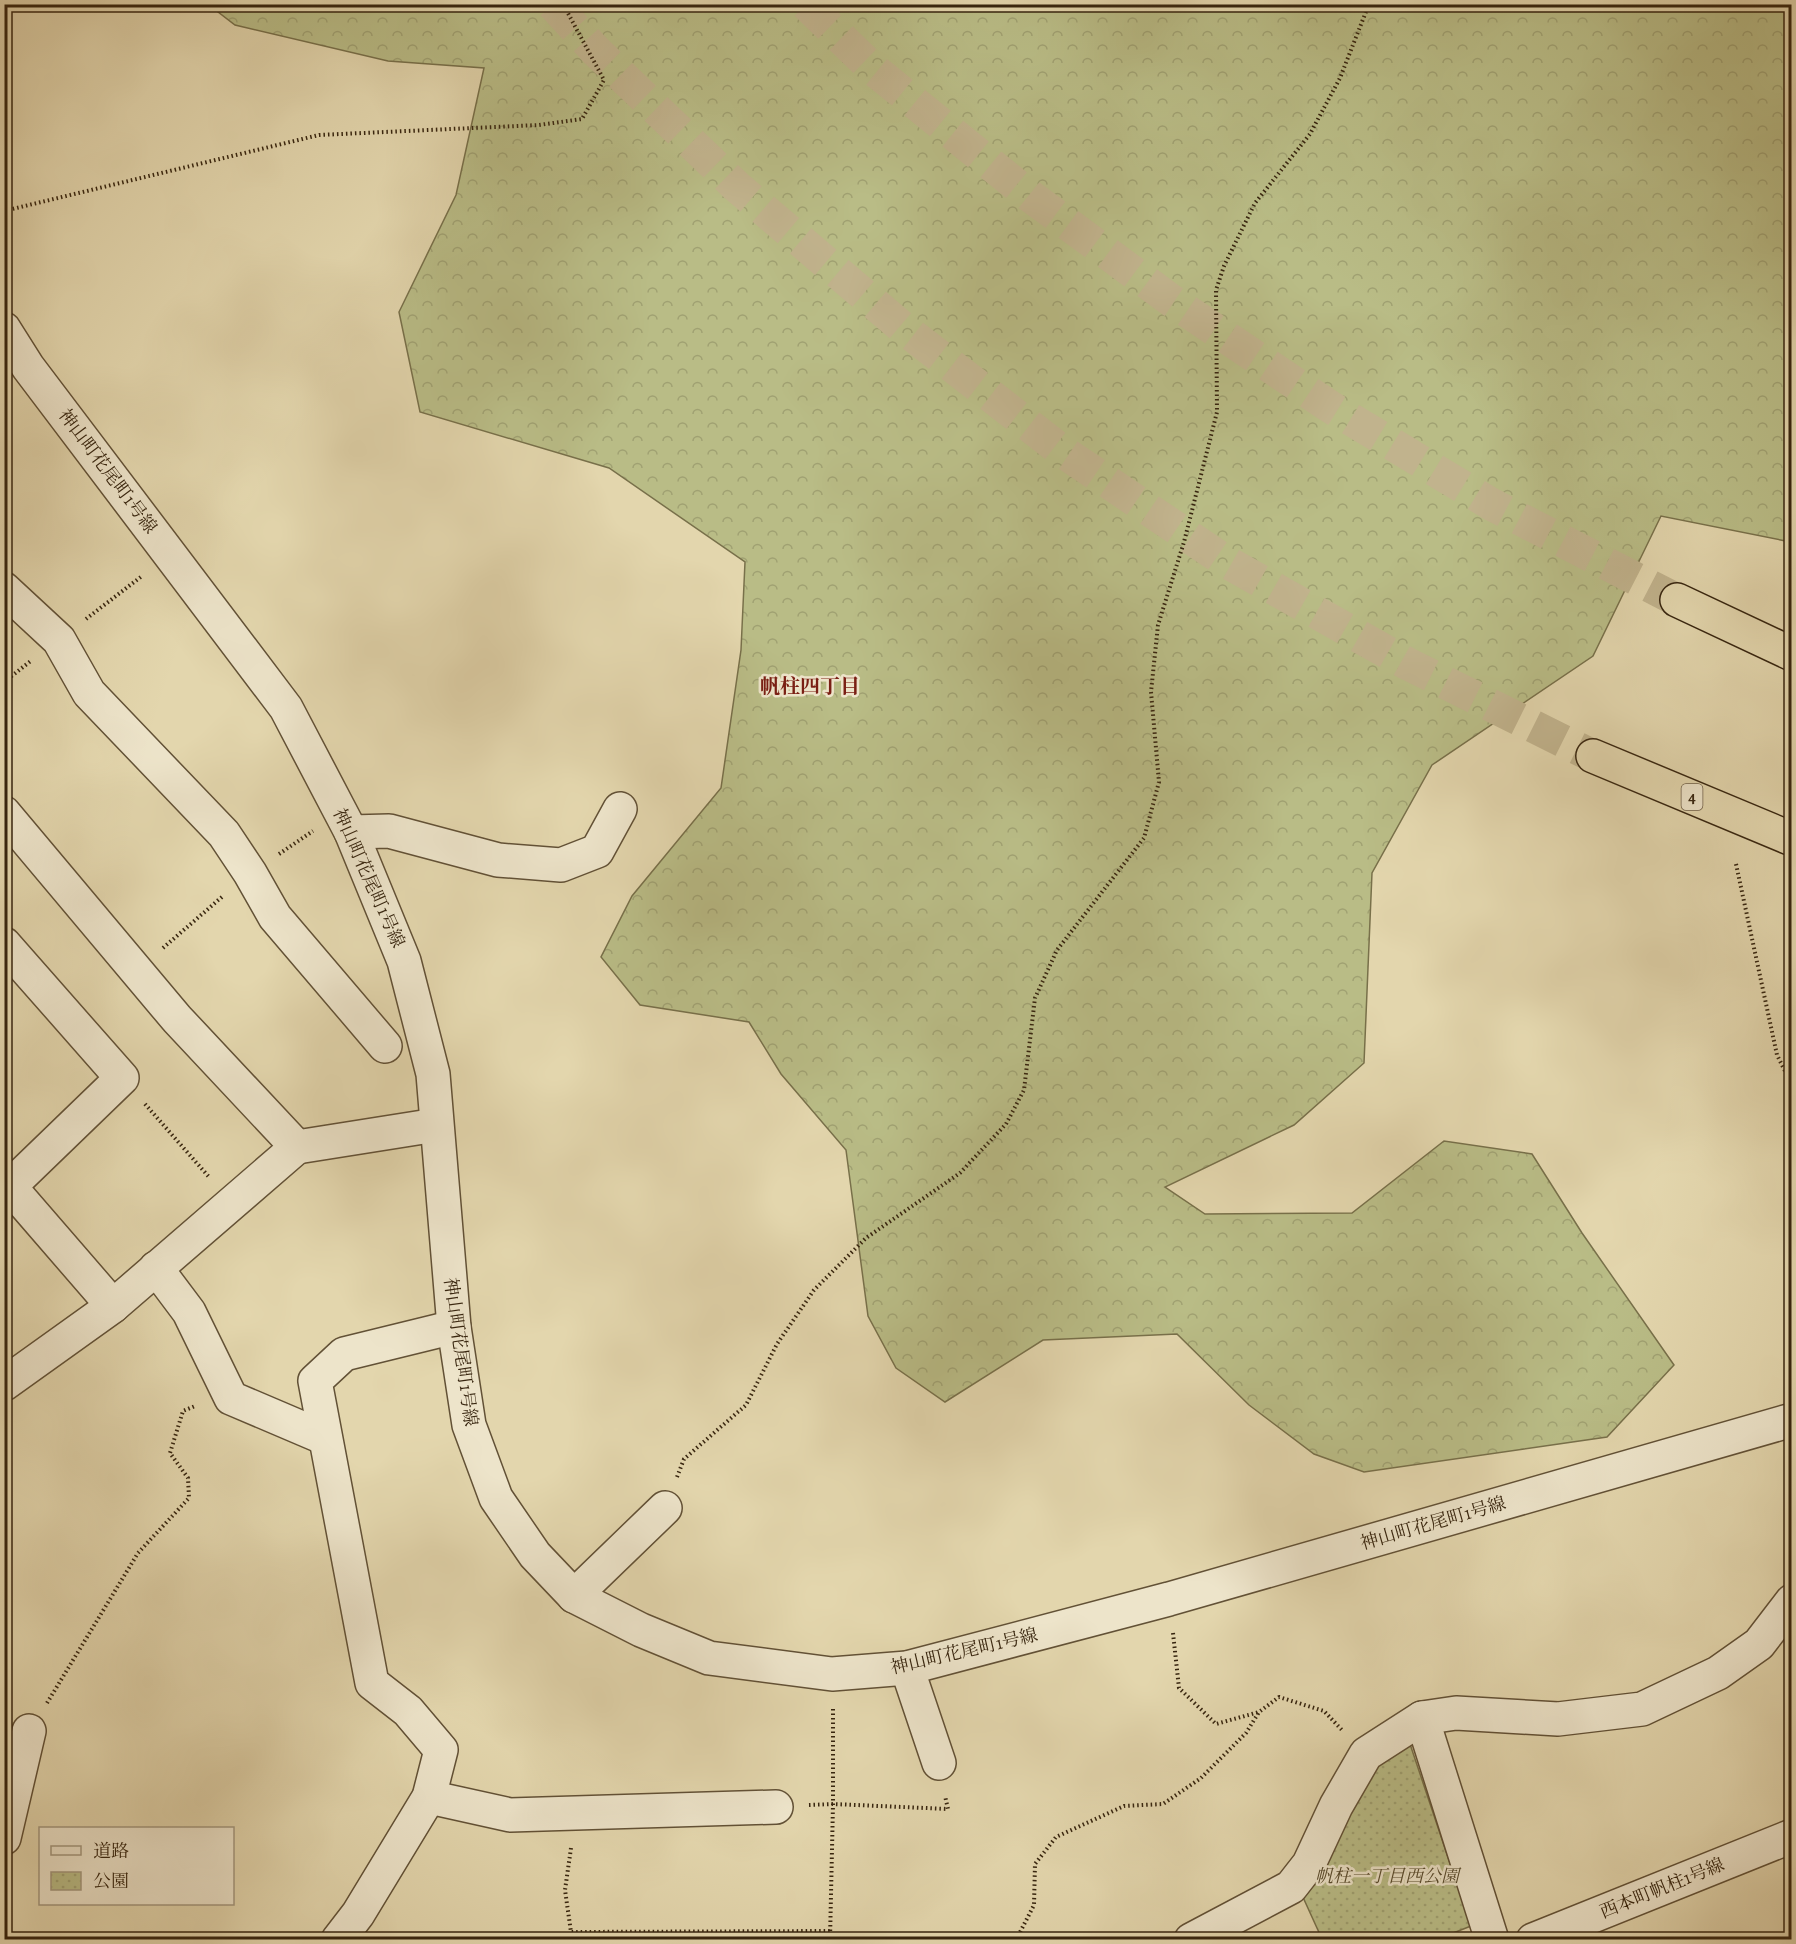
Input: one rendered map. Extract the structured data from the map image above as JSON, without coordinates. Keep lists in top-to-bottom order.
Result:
{
  "streets": {
    "highway": ["4"],
    "street": ["神山町花尾町1号線", "西本町帆柱1号線"]
  },
  "districts": ["帆柱四丁目"],
  "parks": ["帆柱一丁目西公園"],
  "legend": ["道路", "公園"]
}
